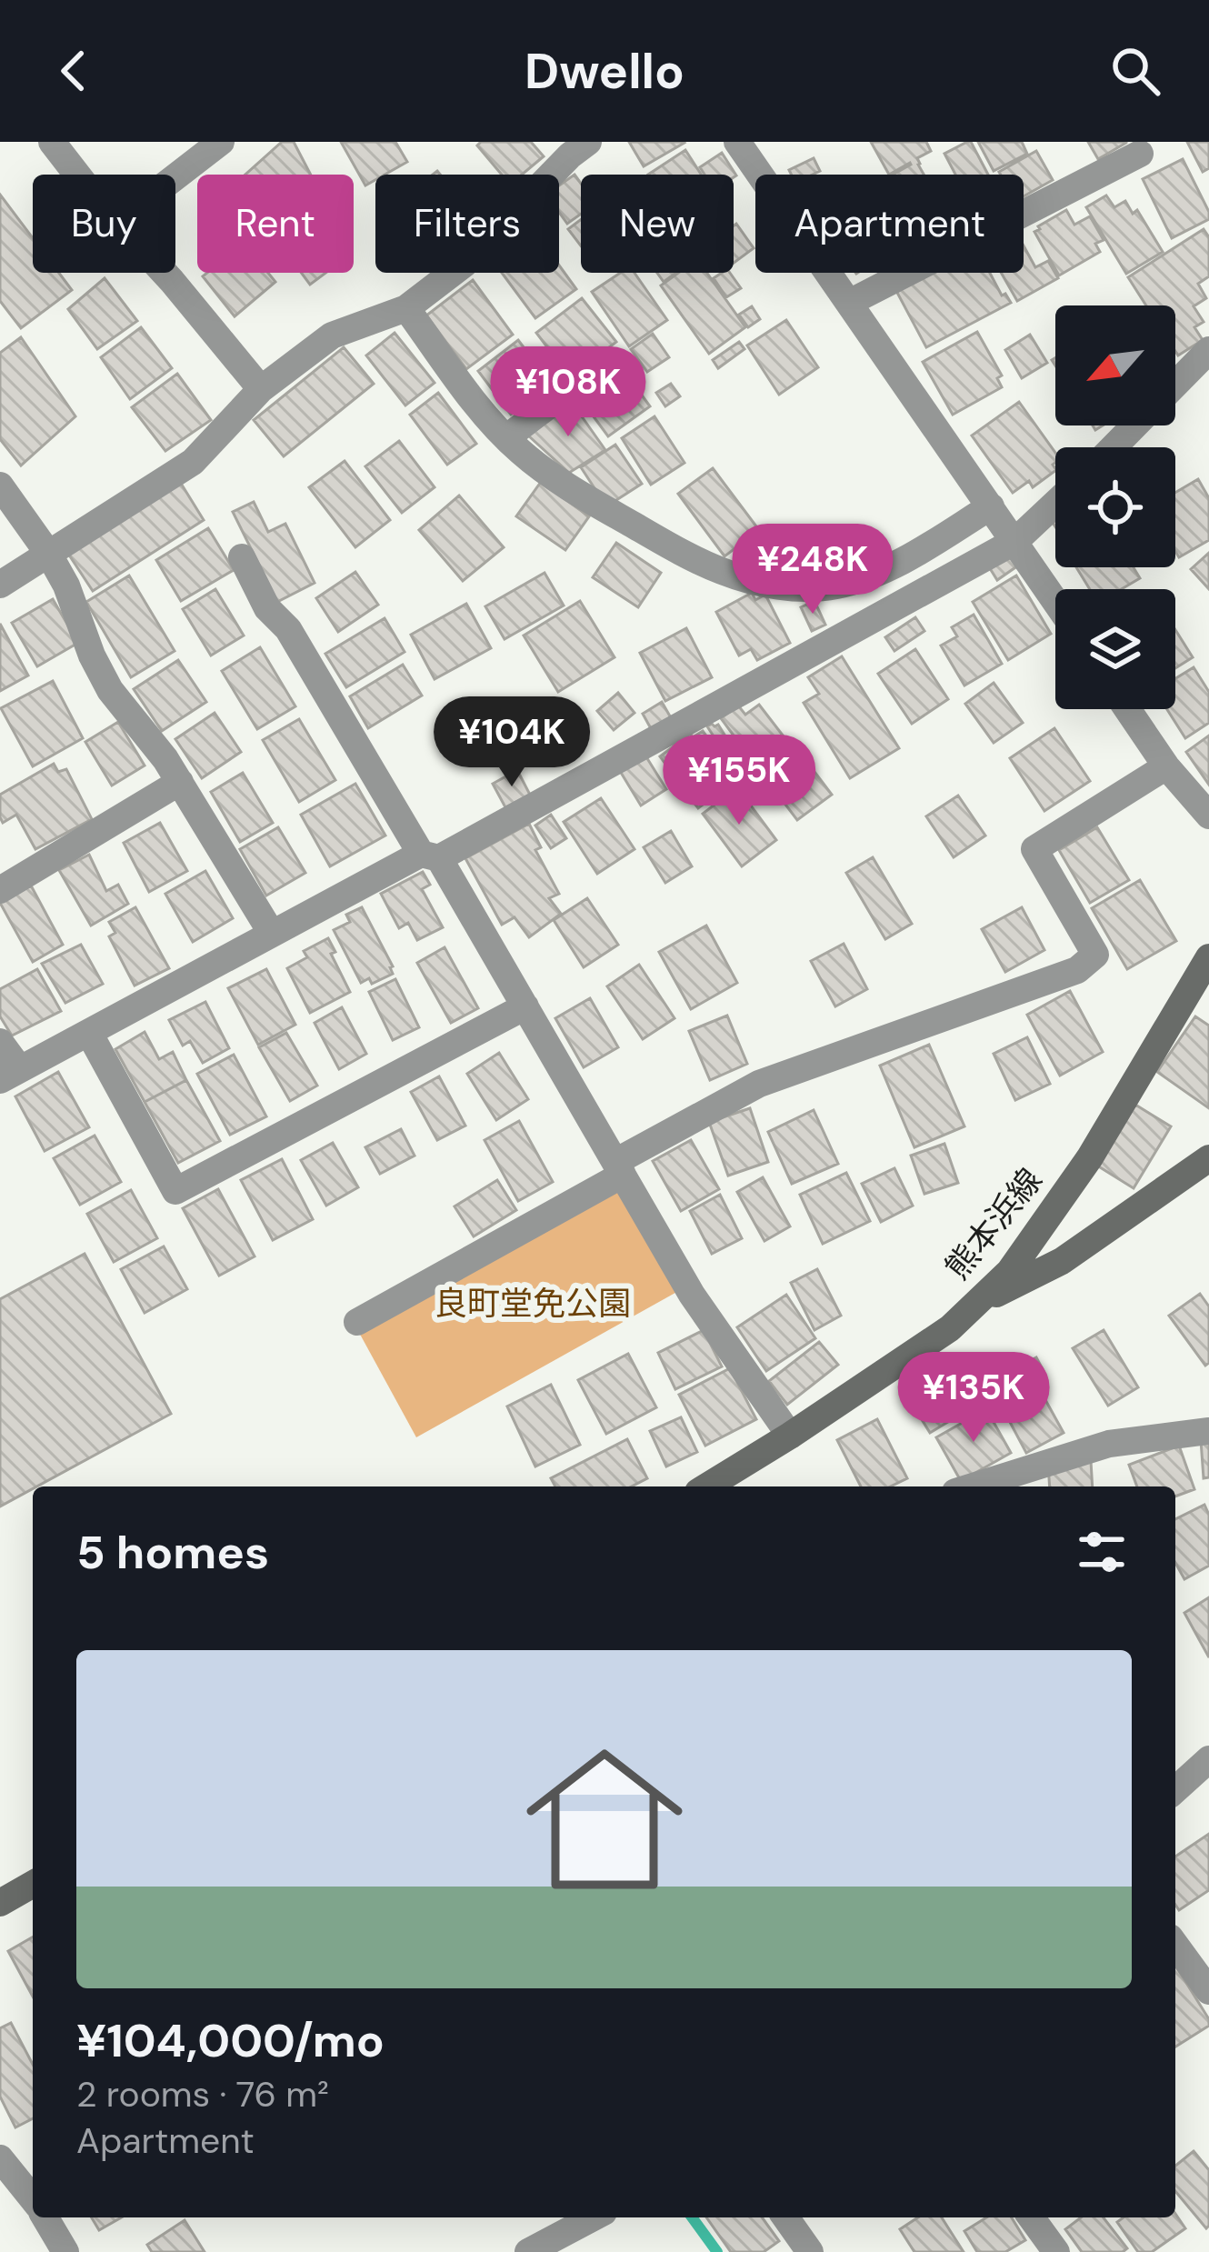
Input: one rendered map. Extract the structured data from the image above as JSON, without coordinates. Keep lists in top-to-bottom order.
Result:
{
  "streets": {
    "main road": ["熊本浜線"]
  },
  "parks": ["良町堂免公園"],
  "north": "bottom left",
  "page": {
    "header": "Dwello",
    "chip": [
      "Buy",
      "Rent",
      "Filters",
      "New",
      "Apartment"
    ],
    "price": [
      "¥108K",
      "¥248K",
      "¥104K",
      "¥155K",
      "¥135K"
    ],
    "heading": "5 homes",
    "list": [
      {
        "name": "¥104,000/mo",
        "note": "2 rooms · 76 m² · Apartment"
      }
    ]
  }
}
